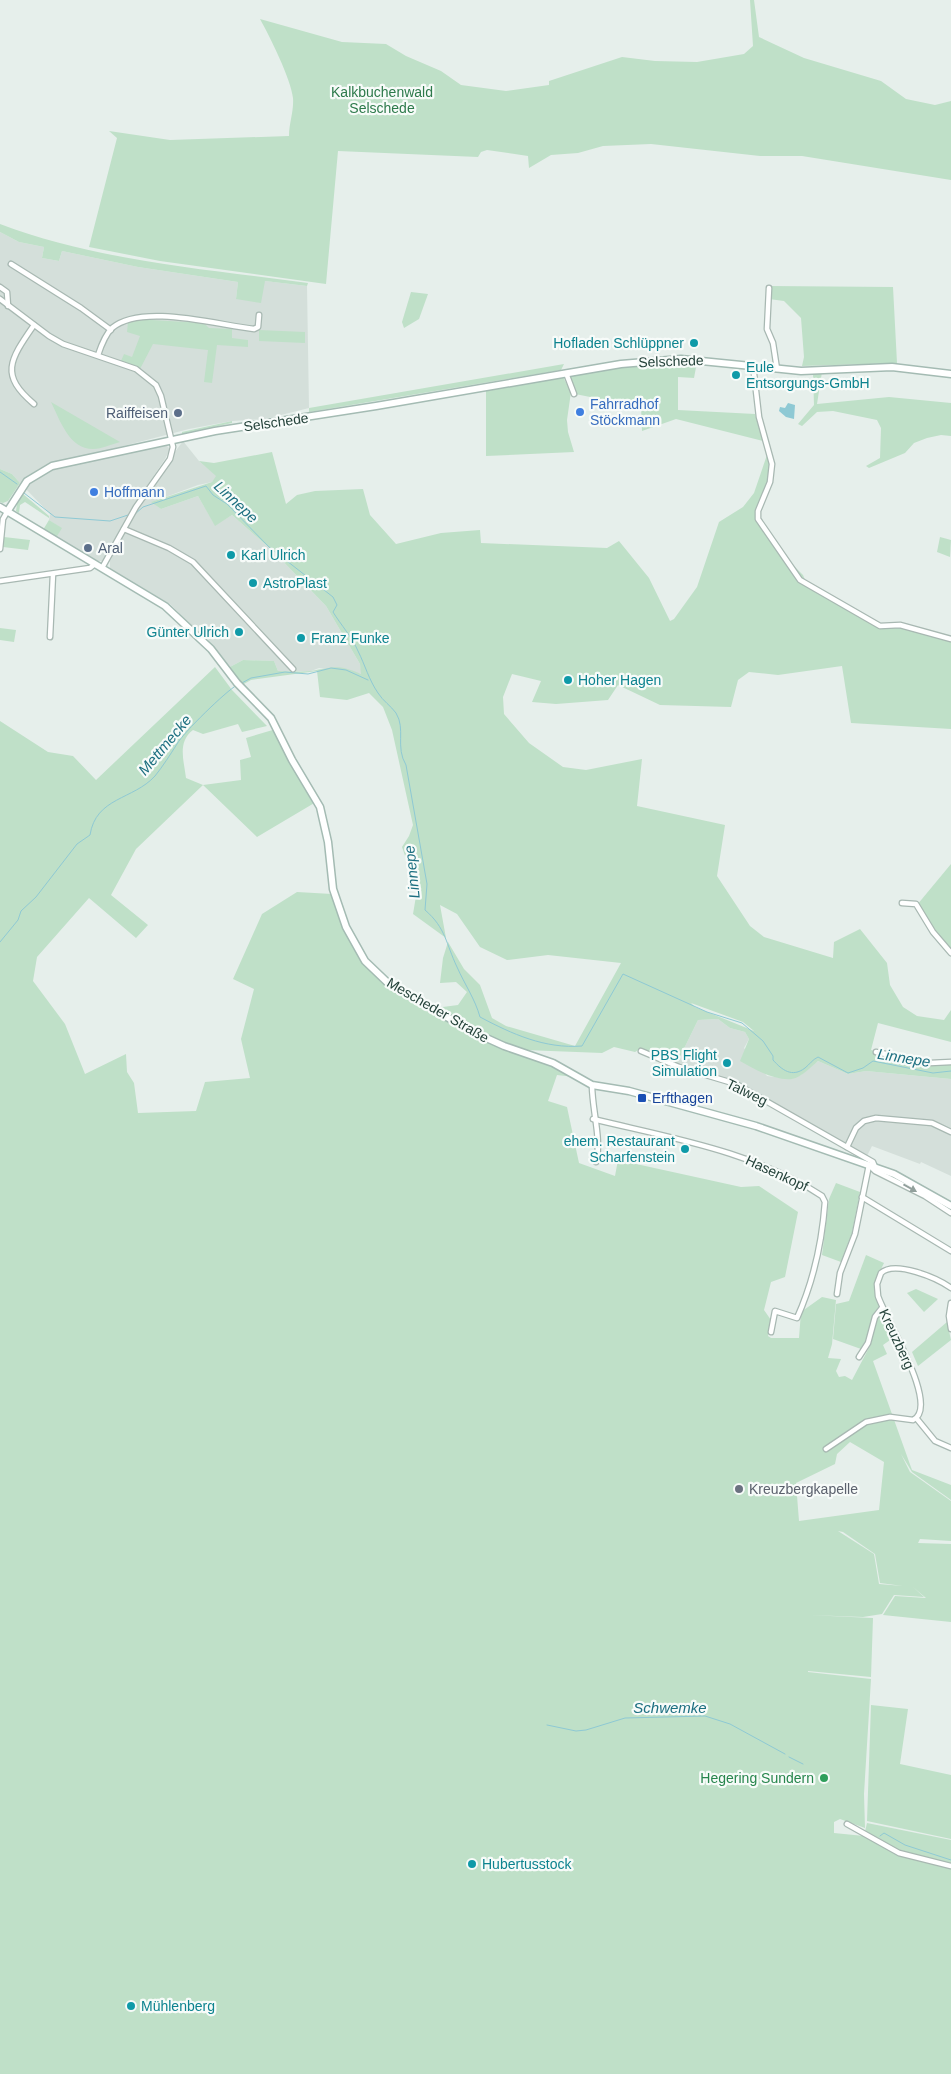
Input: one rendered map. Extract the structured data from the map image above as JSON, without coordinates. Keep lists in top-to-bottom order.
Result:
{
  "streets": {
    "main road": ["Selschede", "Mescheder Straße"],
    "street": ["Talweg", "Hasenkopf", "Kreuzberg"]
  },
  "crossings": [
    ["Selschede", "Mescheder Straße"],
    ["Mescheder Straße", "Talweg"]
  ],
  "water": ["Linnepe", "Mettmecke", "Schwemke"],
  "parks": ["Kalkbuchenwald Selschede"],
  "places": {
    "other": [
      "Hofladen Schlüppner",
      "Eule Entsorgungs-GmbH",
      "Fahrradhof Stöckmann",
      "Raiffeisen",
      "Hoffmann",
      "Aral",
      "Karl Ulrich",
      "AstroPlast",
      "Günter Ulrich",
      "Franz Funke",
      "Hoher Hagen",
      "PBS Flight Simulation",
      "ehem. Restaurant Scharfenstein",
      "Kreuzbergkapelle",
      "Hegering Sundern",
      "Hubertusstock",
      "Mühlenberg"
    ],
    "transit": ["Erfthagen"]
  }
}
